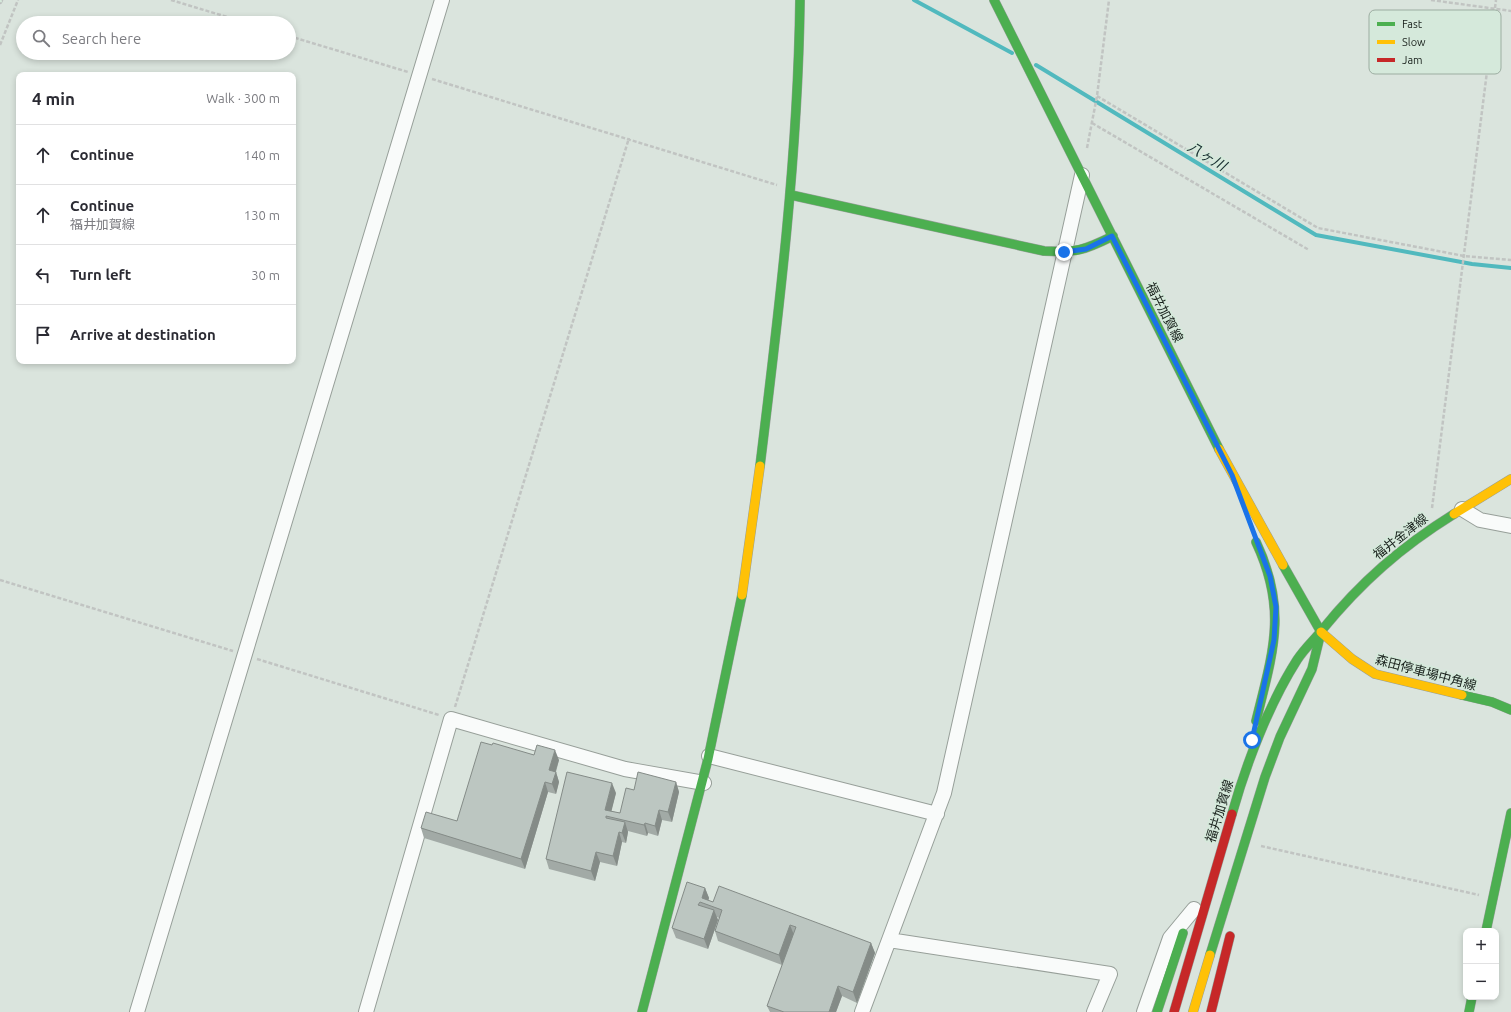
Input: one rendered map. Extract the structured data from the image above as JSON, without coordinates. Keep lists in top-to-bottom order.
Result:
{
  "streets": {
    "main road": ["福井加賀線", "福井金津線", "森田停車場中角線"]
  },
  "crossings": [
    ["福井加賀線", "福井金津線"],
    ["福井加賀線", "森田停車場中角線"],
    ["福井金津線", "森田停車場中角線"]
  ],
  "water": ["八ヶ川"],
  "legend": ["Fast", "Slow", "Jam"],
  "page": {
    "search": "Search here",
    "heading": ["4 min", "Walk · 300 m"],
    "list": [
      ["Continue", "140 m"],
      ["Continue", "福井加賀線", "130 m"],
      ["Turn left", "30 m"],
      "Arrive at destination"
    ],
    "map_buttons": ["+", "−"]
  }
}
